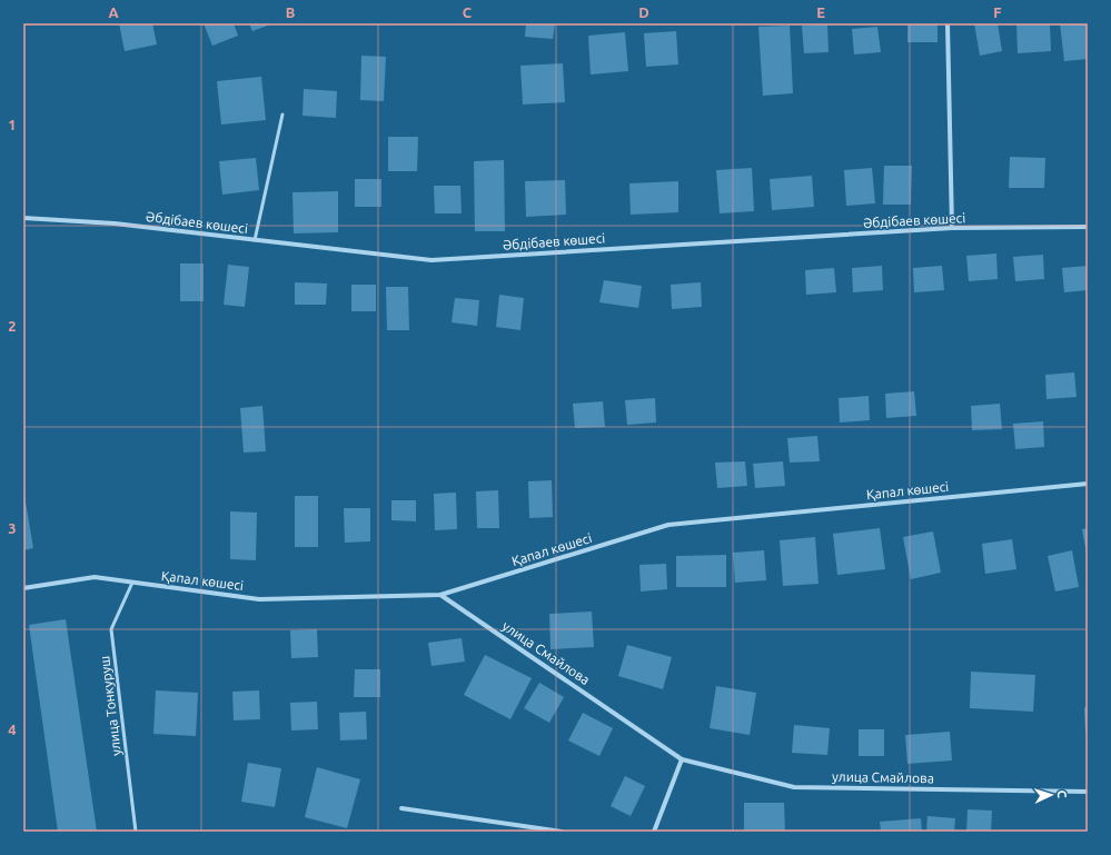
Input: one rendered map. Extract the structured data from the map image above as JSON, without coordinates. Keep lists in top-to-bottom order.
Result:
{
  "streets": {
    "street": ["Әбдібаев көшесі", "Қапал көшесі", "улица Смайлова"],
    "lane": ["улица Тонкуруш"]
  },
  "crossings": [
    ["Қапал көшесі", "улица Смайлова"],
    ["Қапал көшесі", "улица Тонкуруш"]
  ],
  "north": "right",
  "grid": {
    "columns": [
      "A",
      "B",
      "C",
      "D",
      "E",
      "F"
    ],
    "rows": [
      "1",
      "2",
      "3",
      "4"
    ]
  }
}
